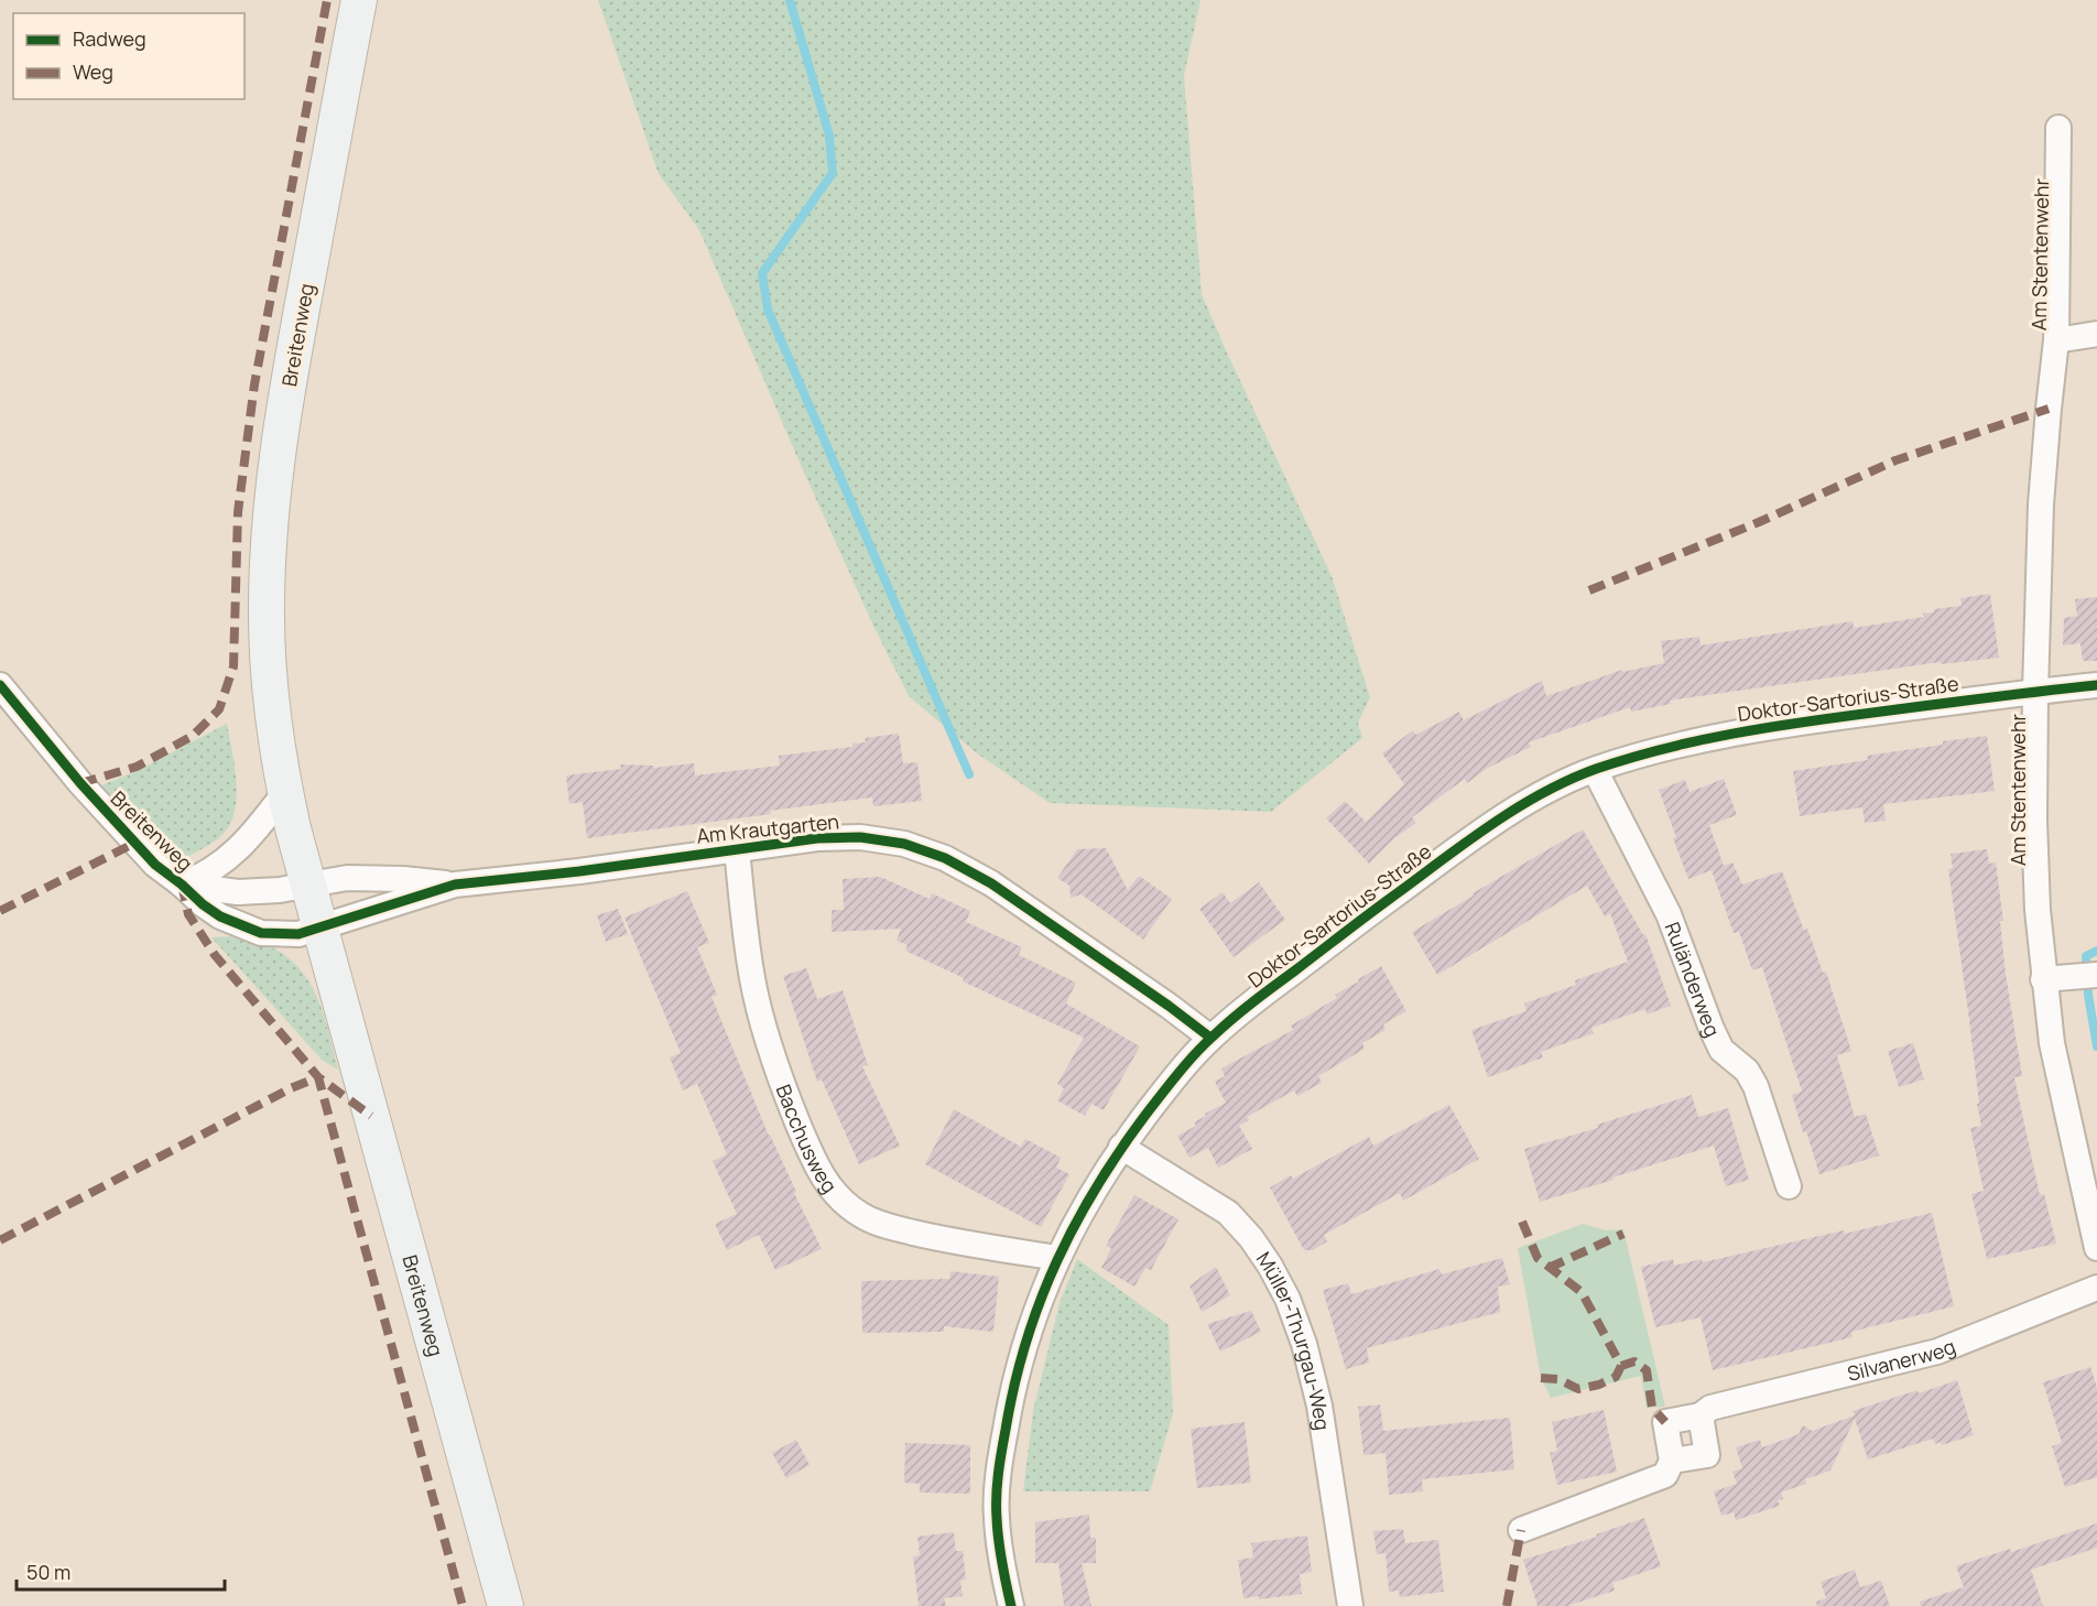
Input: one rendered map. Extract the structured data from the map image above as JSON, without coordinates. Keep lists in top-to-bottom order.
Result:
{
  "streets": {
    "main road": ["Breitenweg"],
    "street": [
      "Am Stentenwehr",
      "Doktor-Sartorius-Straße",
      "Am Krautgarten",
      "Ruländerweg",
      "Bacchusweg",
      "Müller-Thurgau-Weg",
      "Silvanerweg"
    ]
  },
  "crossings": [
    ["Am Stentenwehr", "Doktor-Sartorius-Straße"],
    ["Breitenweg", "Am Krautgarten"],
    ["Doktor-Sartorius-Straße", "Am Krautgarten"],
    ["Doktor-Sartorius-Straße", "Ruländerweg"],
    ["Doktor-Sartorius-Straße", "Bacchusweg"],
    ["Doktor-Sartorius-Straße", "Müller-Thurgau-Weg"],
    ["Am Krautgarten", "Bacchusweg"]
  ],
  "legend": ["Radweg", "Weg"],
  "scale_bar": "50 m"
}
